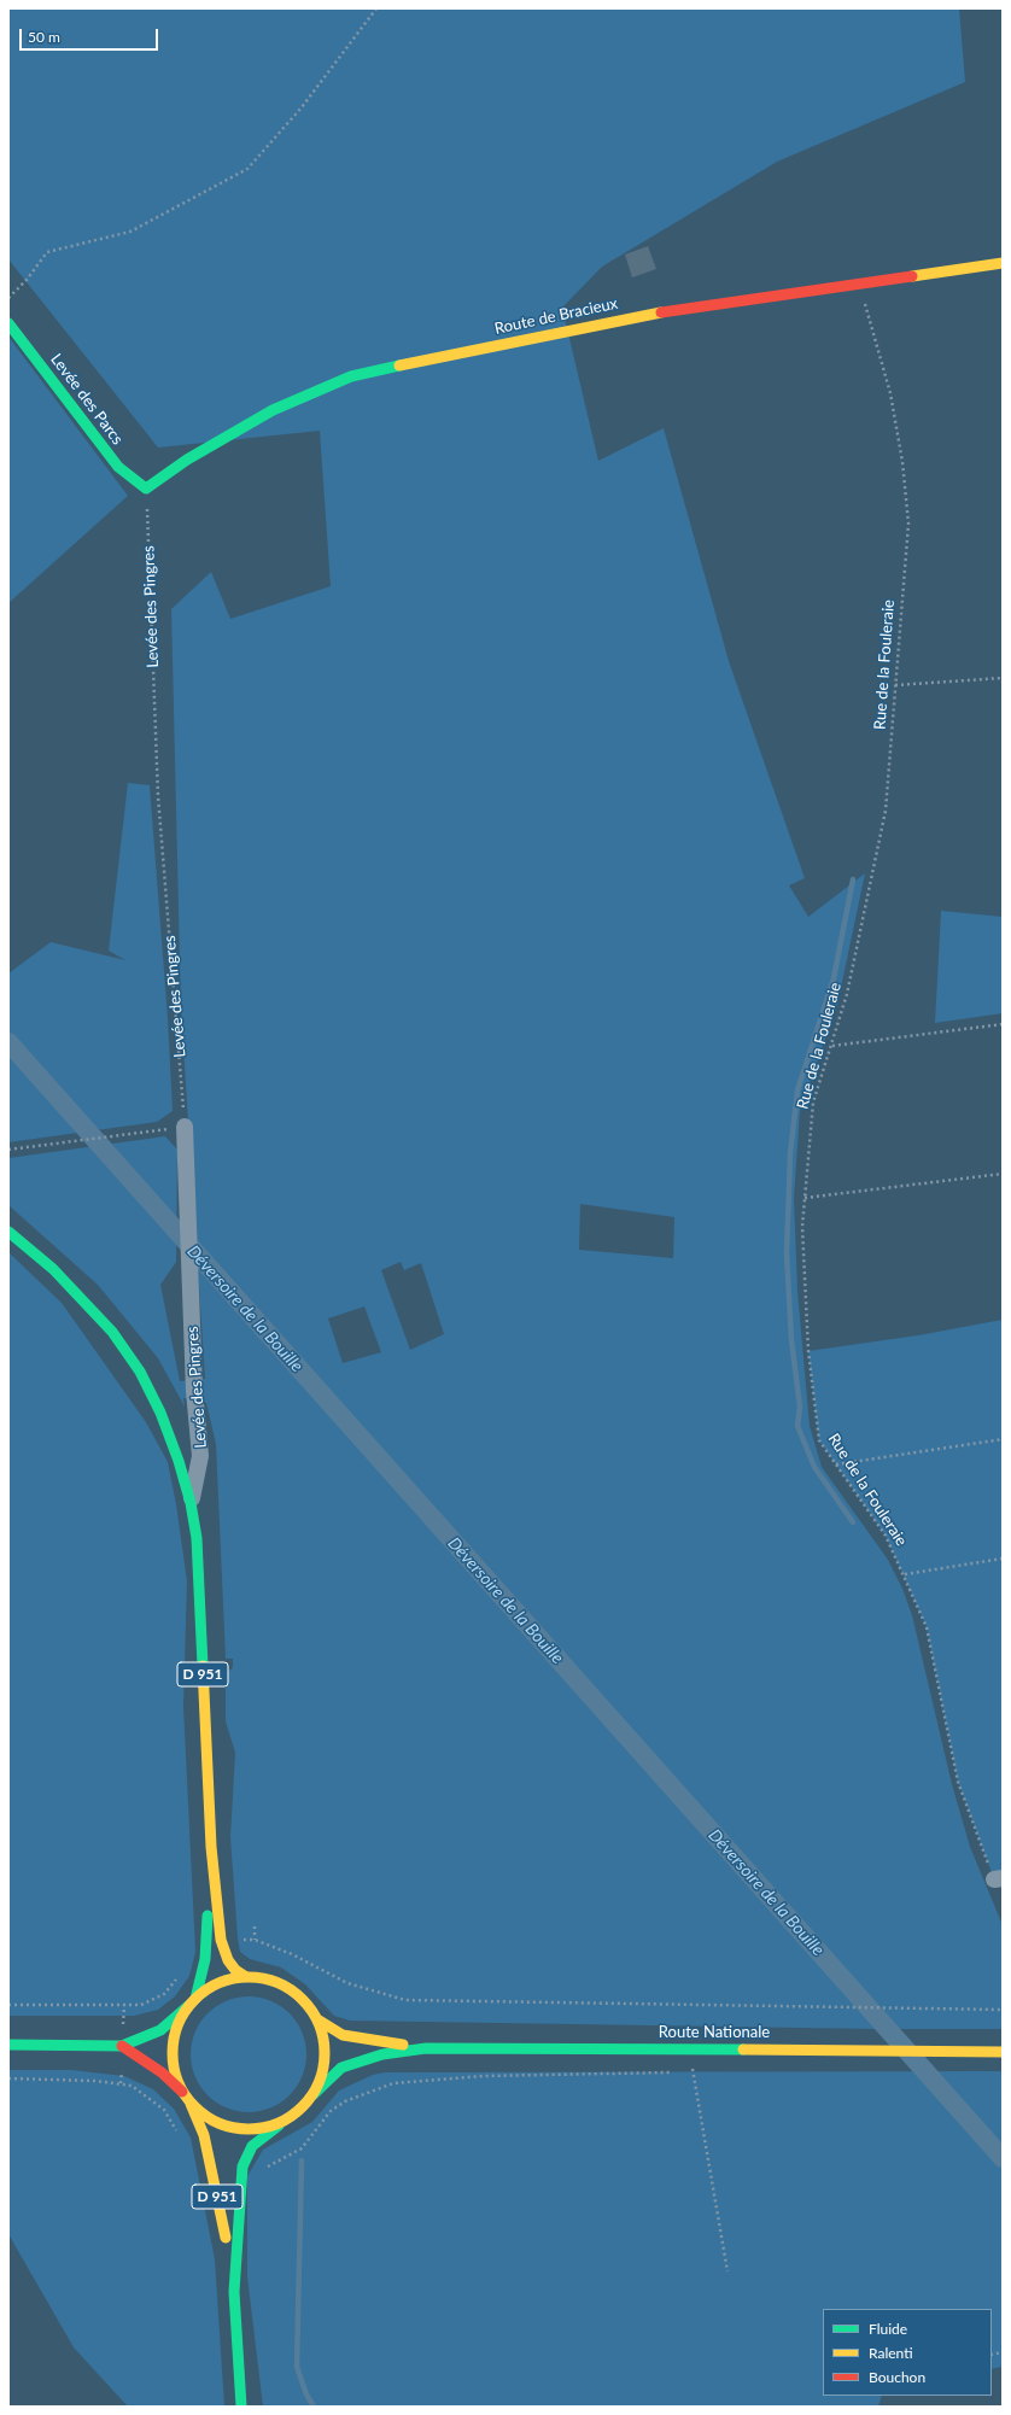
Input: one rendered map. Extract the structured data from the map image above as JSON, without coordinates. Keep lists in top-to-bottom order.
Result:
{
  "streets": {
    "main road": [
      "Route de Bracieux",
      "Levée des Parcs",
      "D 951",
      "Route Nationale"
    ],
    "street": ["Levée des Pingres"],
    "path": ["Rue de la Fouleraie"]
  },
  "crossings": [
    ["Route de Bracieux", "Levée des Parcs"],
    ["Route de Bracieux", "Levée des Pingres"],
    ["Route de Bracieux", "Rue de la Fouleraie"],
    ["Levée des Parcs", "Levée des Pingres"],
    ["Levée des Pingres", "D 951"],
    ["D 951", "Route Nationale"]
  ],
  "water": ["Déversoire de la Bouille"],
  "legend": ["Fluide", "Ralenti", "Bouchon"],
  "scale_bar": "50 m"
}
